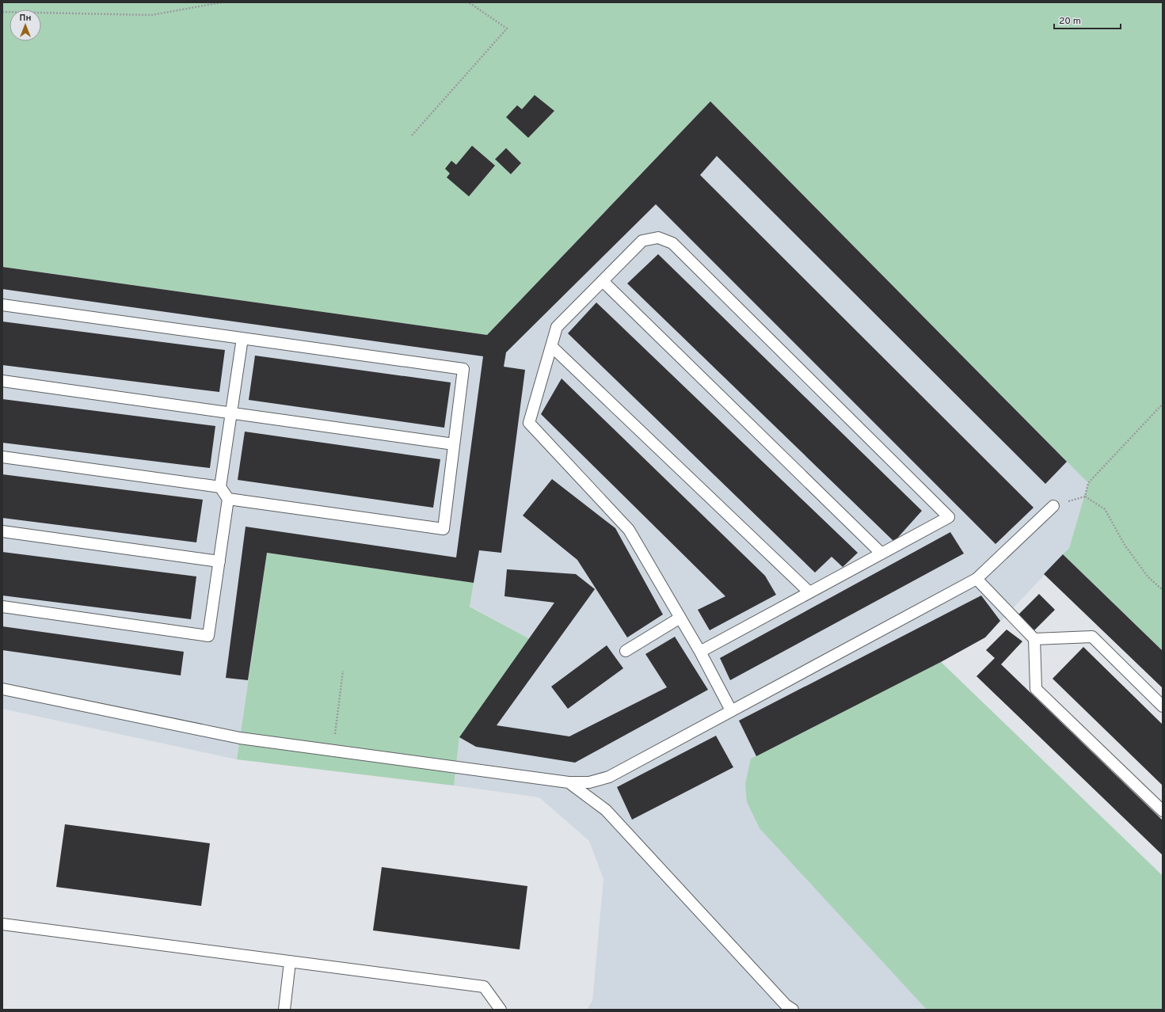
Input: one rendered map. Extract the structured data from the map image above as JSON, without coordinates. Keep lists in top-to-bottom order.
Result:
{
  "scale_bar": "20 m",
  "north": "top"
}
